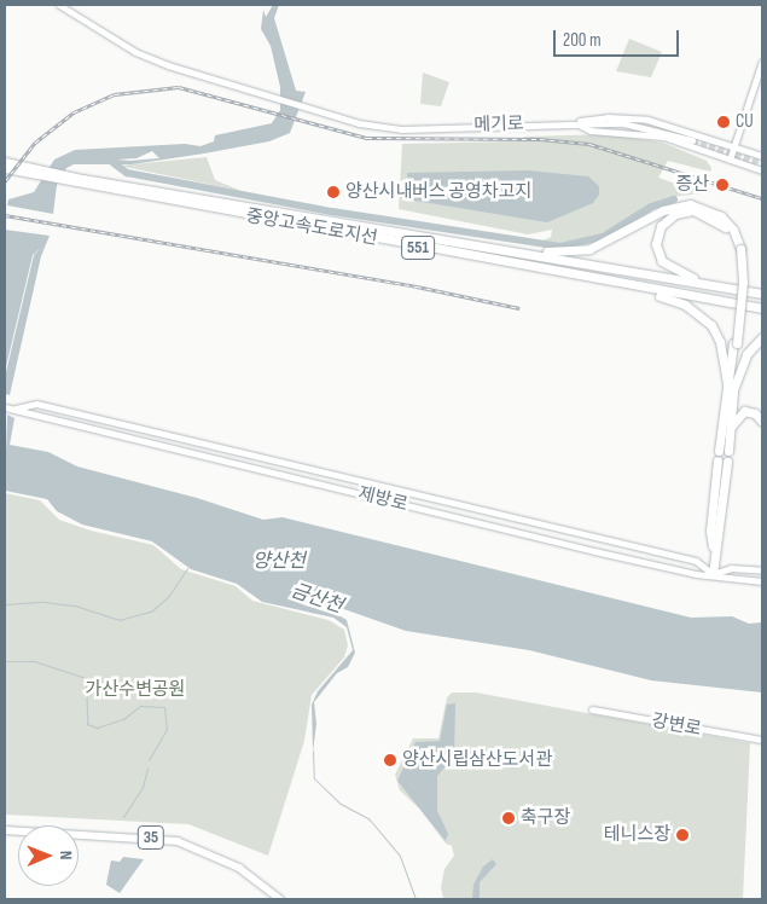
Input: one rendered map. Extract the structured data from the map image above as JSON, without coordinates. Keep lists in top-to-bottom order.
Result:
{
  "streets": {
    "highway": ["중앙고속도로지선", "551"],
    "main road": ["35"],
    "street": ["메기로", "제방로", "강변로"]
  },
  "water": ["양산천", "금산천"],
  "parks": ["가산수변공원"],
  "places": [
    "CU",
    "증산",
    "양산시내버스 공영차고지",
    "양산시립삼산도서관",
    "축구장",
    "테니스장"
  ],
  "scale_bar": "200 m",
  "north": "right"
}
